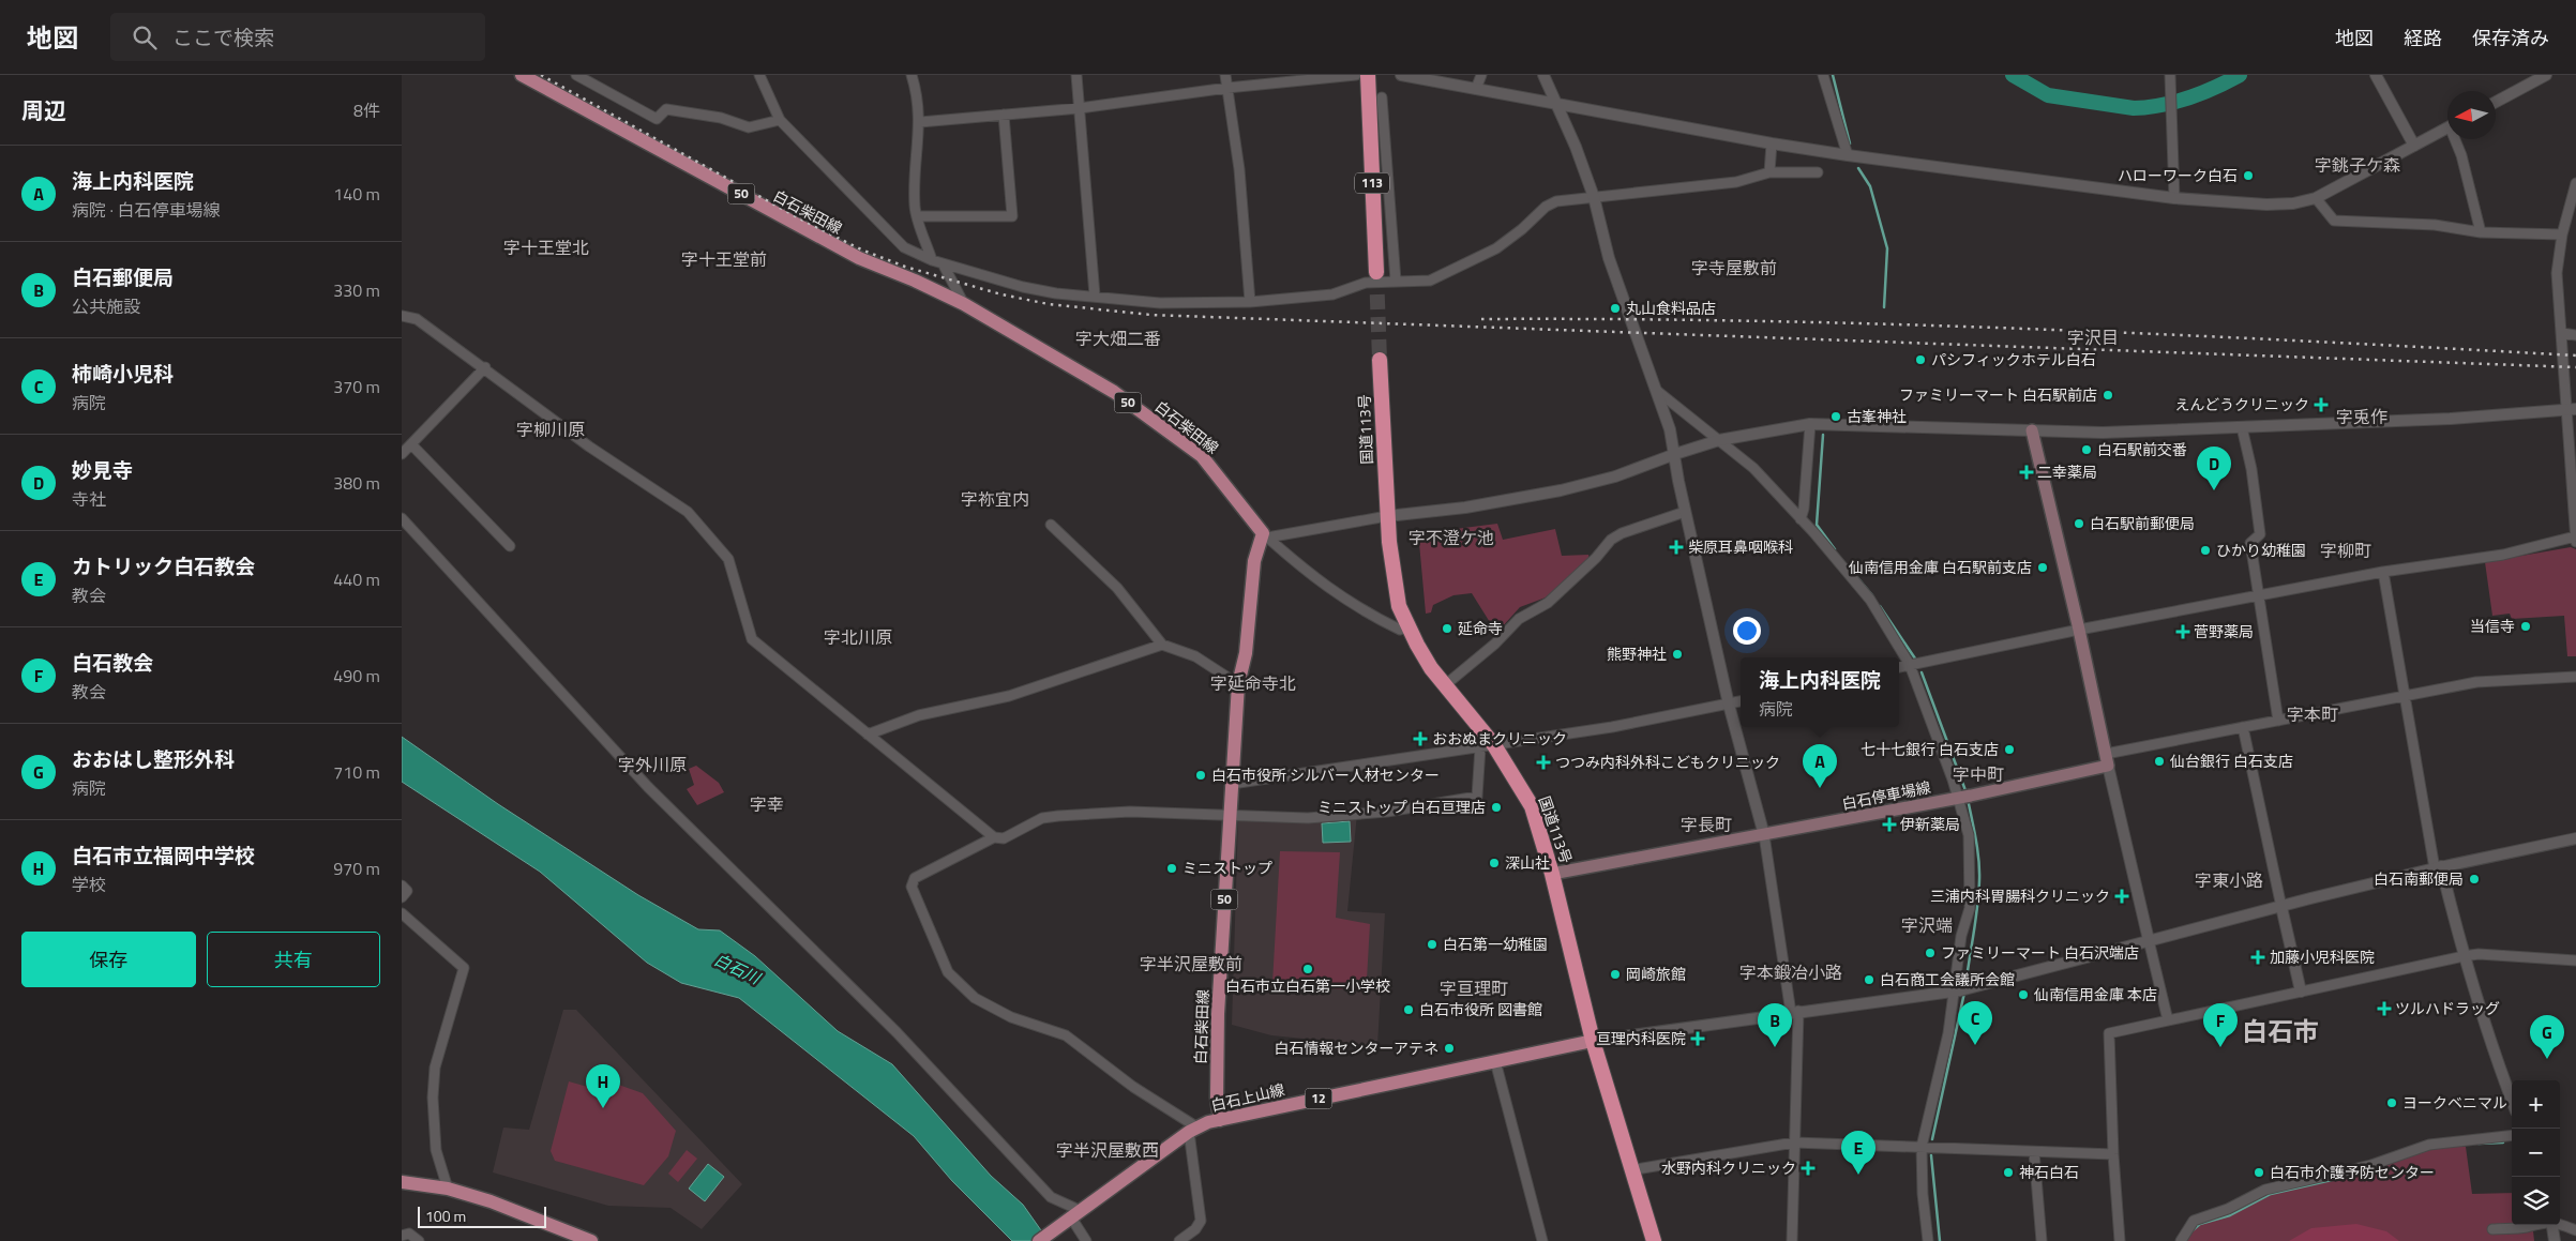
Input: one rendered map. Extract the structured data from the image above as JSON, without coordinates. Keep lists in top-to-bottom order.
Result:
{
  "streets": {
    "highway": ["113", "国道113号"],
    "main road": [
      "50",
      "白石柴田線",
      "白石停車場線",
      "白石上山線",
      "12"
    ]
  },
  "crossings": [
    ["白石柴田線", "白石上山線"],
    ["国道113号", "白石停車場線"],
    ["国道113号", "白石上山線"]
  ],
  "districts": [
    "字銚子ケ森",
    "字十王堂北",
    "字十王堂前",
    "字寺屋敷前",
    "字沢目",
    "字大畑二番",
    "字兎作",
    "字柳川原",
    "字祢宜内",
    "字不澄ケ池",
    "字柳町",
    "字北川原",
    "字延命寺北",
    "字本町",
    "字外川原",
    "字中町",
    "字幸",
    "字長町",
    "字東小路",
    "字沢端",
    "字半沢屋敷前",
    "字本鍛冶小路",
    "字亘理町",
    "白石市",
    "字半沢屋敷西"
  ],
  "water": ["白石川"],
  "places": {
    "other": [
      "ハローワーク白石",
      "丸山食料品店",
      "パシフィックホテル白石",
      "ファミリーマート 白石駅前店",
      "古峯神社",
      "白石駅前交番",
      "白石駅前郵便局",
      "ひかり幼稚園",
      "仙南信用金庫 白石駅前支店",
      "当信寺",
      "延命寺",
      "熊野神社",
      "七十七銀行 白石支店",
      "仙台銀行 白石支店",
      "白石市役所 シルバー人材センター",
      "ミニストップ 白石亘理店",
      "深山社",
      "ミニストップ",
      "白石南郵便局",
      "白石第一幼稚園",
      "ファミリーマート 白石沢端店",
      "白石市立白石第一小学校",
      "岡崎旅館",
      "白石商工会議所会館",
      "仙南信用金庫 本店",
      "白石市役所 図書館",
      "白石情報センターアテネ",
      "ヨークベニマル",
      "神石白石",
      "白石市介護予防センター"
    ],
    "health": [
      "えんどうクリニック",
      "二幸薬局",
      "柴原耳鼻咽喉科",
      "菅野薬局",
      "おおぬまクリニック",
      "つつみ内科外科こどもクリニック",
      "伊新薬局",
      "三浦内科胃腸科クリニック",
      "加藤小児科医院",
      "ツルハドラッグ",
      "亘理内科医院",
      "水野内科クリニック"
    ]
  },
  "scale_bar": "100 m",
  "north": "left",
  "page": {
    "header": "地図",
    "search": "ここで検索",
    "nav": ["地図", "経路", "保存済み"],
    "heading": ["周辺", "8件"],
    "list": [
      {
        "mark": "A",
        "name": "海上内科医院",
        "note": "病院 · 白石停車場線",
        "value": "140 m"
      },
      {
        "mark": "B",
        "name": "白石郵便局",
        "note": "公共施設",
        "value": "330 m"
      },
      {
        "mark": "C",
        "name": "柿崎小児科",
        "note": "病院",
        "value": "370 m"
      },
      {
        "mark": "D",
        "name": "妙見寺",
        "note": "寺社",
        "value": "380 m"
      },
      {
        "mark": "E",
        "name": "カトリック白石教会",
        "note": "教会",
        "value": "440 m"
      },
      {
        "mark": "F",
        "name": "白石教会",
        "note": "教会",
        "value": "490 m"
      },
      {
        "mark": "G",
        "name": "おおはし整形外科",
        "note": "病院",
        "value": "710 m"
      },
      {
        "mark": "H",
        "name": "白石市立福岡中学校",
        "note": "学校",
        "value": "970 m"
      }
    ],
    "pins": [
      "D",
      "A",
      "C",
      "B",
      "F",
      "G",
      "H",
      "E"
    ],
    "popup": ["海上内科医院", "病院"],
    "buttons": ["保存", "共有"],
    "map_buttons": ["+", "−"],
    "scale": "100 m"
  }
}
